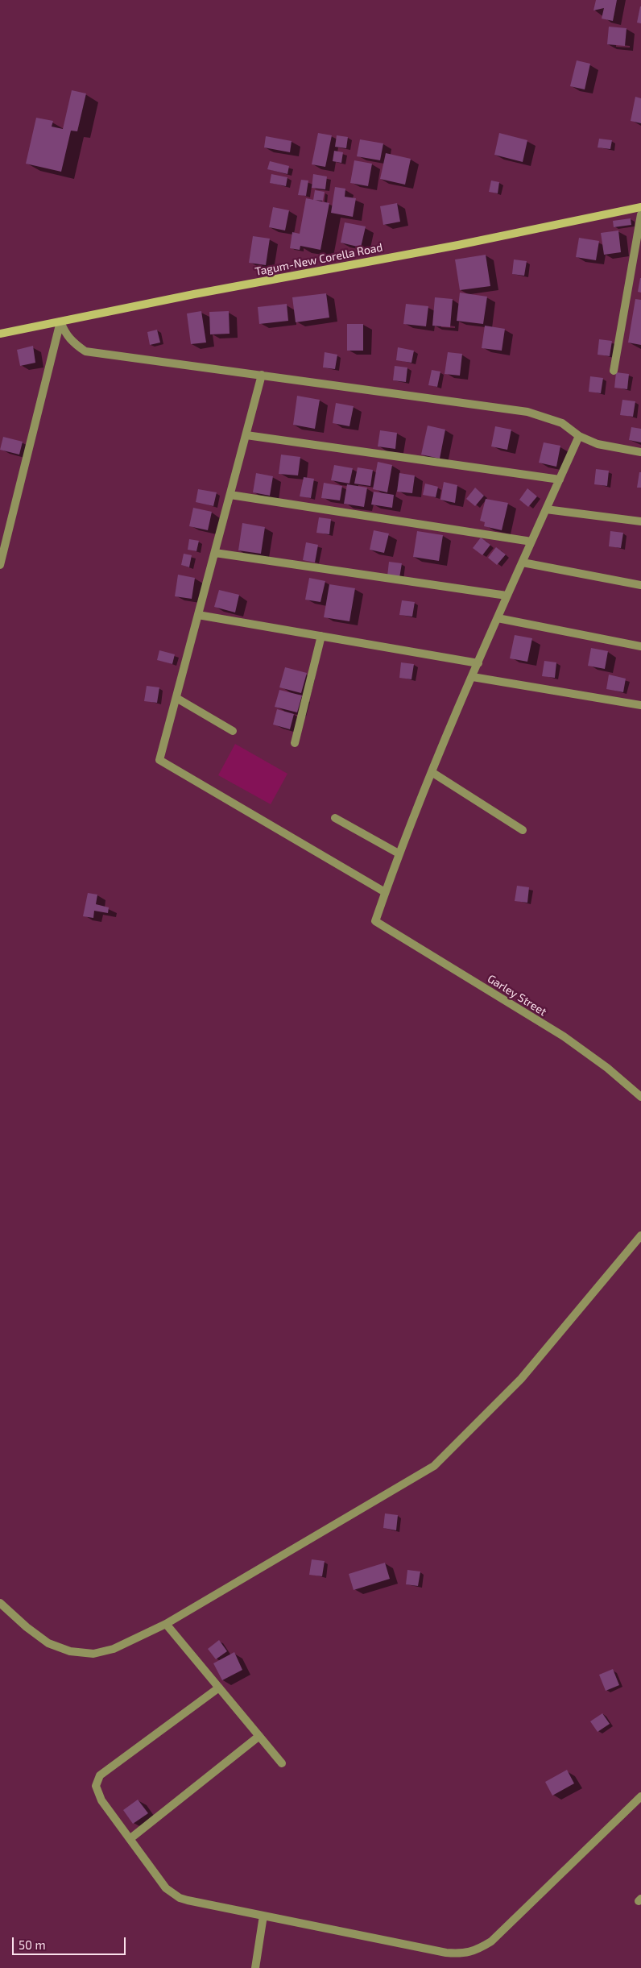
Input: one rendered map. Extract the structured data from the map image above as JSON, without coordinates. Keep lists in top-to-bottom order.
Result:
{
  "streets": {
    "main road": ["Tagum-New Corella Road"],
    "street": ["Garley Street"]
  },
  "scale_bar": "50 m"
}
